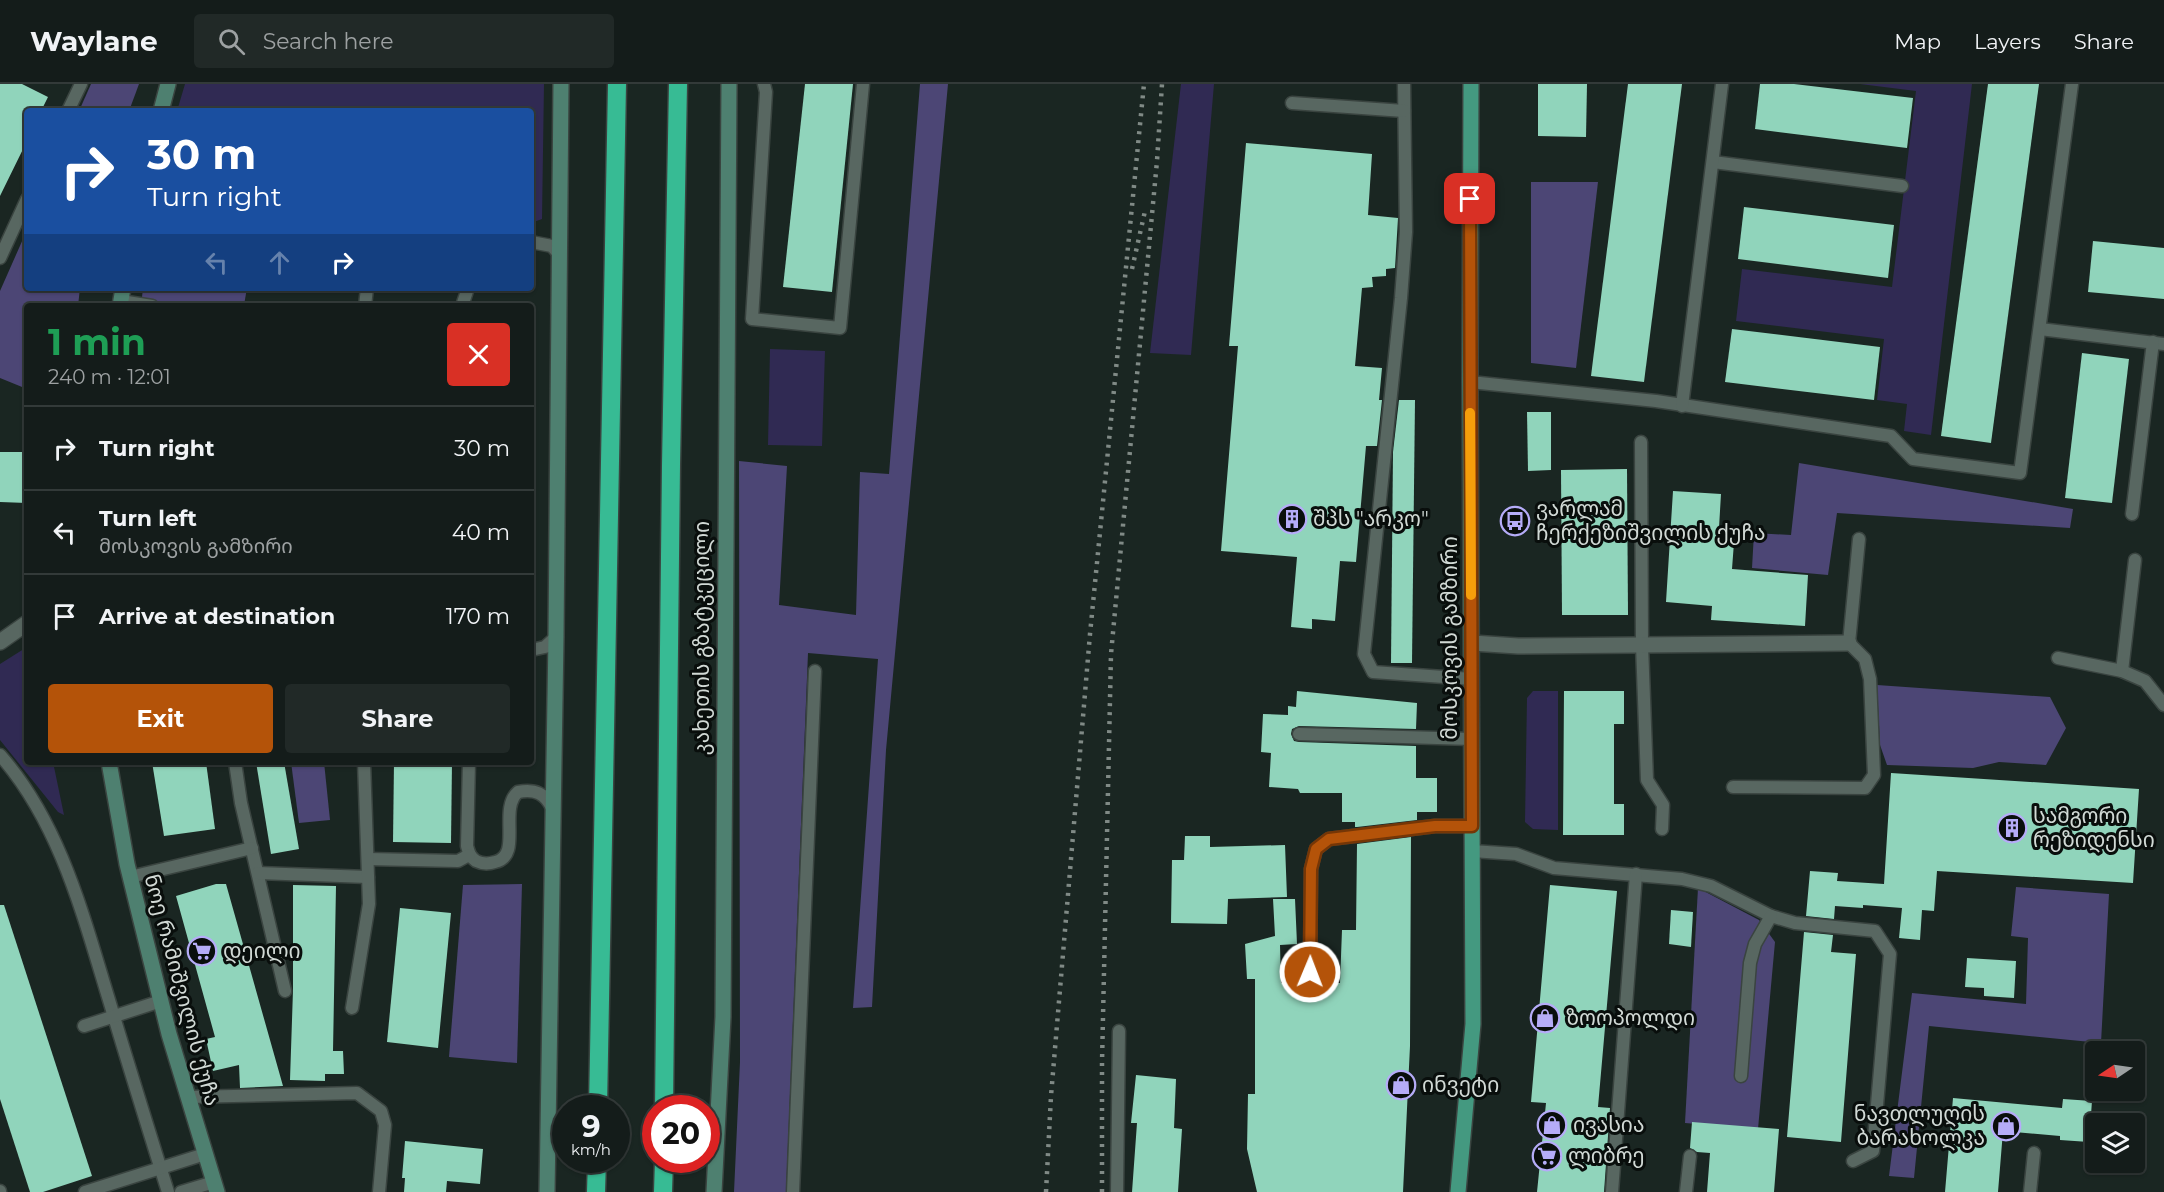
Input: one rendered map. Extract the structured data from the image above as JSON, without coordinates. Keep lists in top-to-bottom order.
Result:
{
  "streets": {
    "highway": ["კახეთის გზატკეცილი"],
    "main road": ["მოსკოვის გამზირი"],
    "street": ["ნოე რამიშვილის ქუჩა"]
  },
  "places": {
    "building": ["შპს \"არკო\"", "სამგორი რეზიდენსი"],
    "bus stop": ["ვარლამ ჩერქეზიშვილის ქუჩა"],
    "supermarket": ["დეილი", "ლიბრე"],
    "shop": [
      "ზოოპოლდი",
      "ინვეტი",
      "ივასია",
      "ნავთლუღის ბარახოლკა"
    ]
  },
  "north": "left",
  "page": {
    "header": "Waylane",
    "search": "Search here",
    "nav": ["Map", "Layers", "Share"],
    "turn": ["30 m", "Turn right"],
    "heading": ["1 min", "240 m · 12:01"],
    "list": [
      {
        "name": "Turn right",
        "value": "30 m"
      },
      {
        "name": "Turn left",
        "note": "მოსკოვის გამზირი",
        "value": "40 m"
      },
      {
        "name": "Arrive at destination",
        "value": "170 m"
      }
    ],
    "buttons": ["Exit", "Share"],
    "speed": "9 km/h",
    "limit": "20"
  }
}
